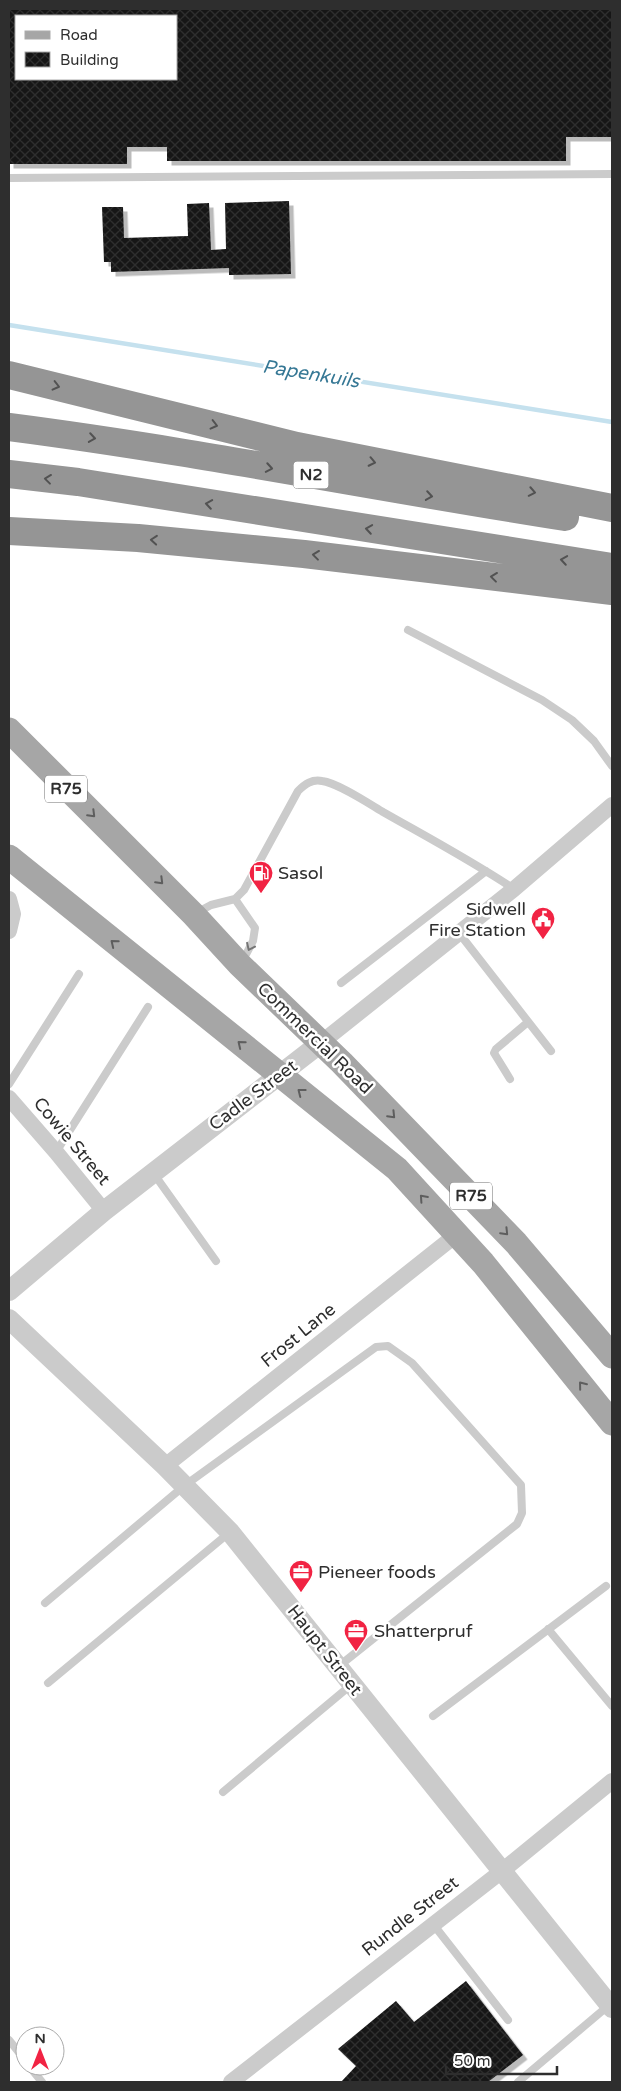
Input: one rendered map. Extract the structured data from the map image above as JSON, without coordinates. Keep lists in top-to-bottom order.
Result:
{
  "streets": {
    "highway": ["N2"],
    "main road": ["R75", "Commercial Road"],
    "street": [
      "Cadle Street",
      "Cowie Street",
      "Frost Lane",
      "Haupt Street",
      "Rundle Street"
    ]
  },
  "crossings": [
    ["R75", "Cadle Street"],
    ["R75", "Frost Lane"],
    ["Commercial Road", "Cadle Street"],
    ["Cadle Street", "Cowie Street"],
    ["Frost Lane", "Haupt Street"],
    ["Haupt Street", "Rundle Street"]
  ],
  "water": ["Papenkuils"],
  "places": {
    "fuel station": ["Sasol"],
    "public building": ["Sidwell Fire Station"],
    "office": ["Pieneer foods", "Shatterpruf"]
  },
  "legend": ["Road", "Building"],
  "scale_bar": "50 m",
  "north": "top"
}
